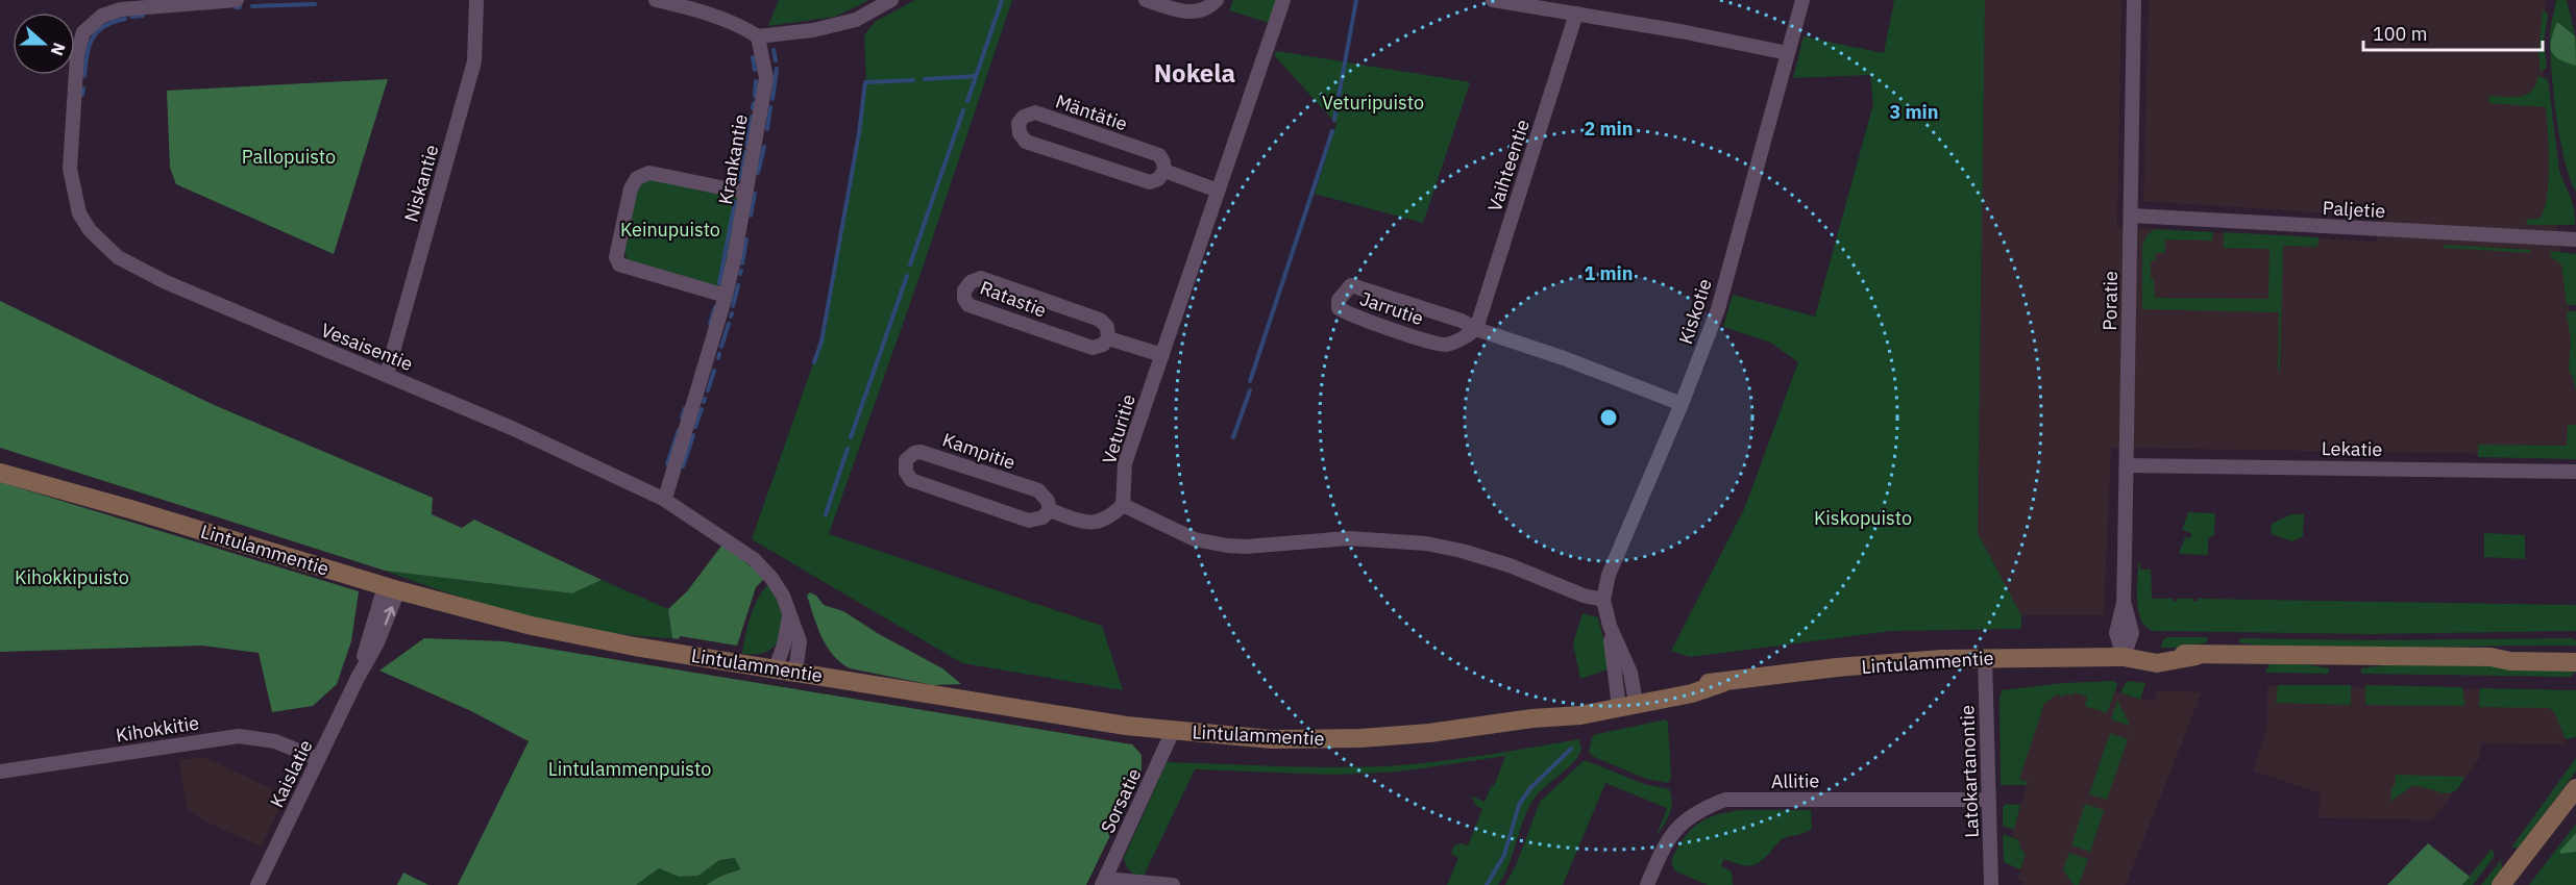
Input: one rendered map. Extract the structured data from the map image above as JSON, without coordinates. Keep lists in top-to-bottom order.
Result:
{
  "streets": {
    "street": [
      "Mäntätie",
      "Krankantie",
      "Vaihteentie",
      "Niskantie",
      "Paljetie",
      "Ratastie",
      "Poratie",
      "Jarrutie",
      "Kiskotie",
      "Vesaisentie",
      "Veturitie",
      "Lekatie",
      "Kampitie",
      "Lintulammentie",
      "Kihokkitie",
      "Latokartanontie",
      "Kaislatie",
      "Allitie",
      "Sorsatie"
    ]
  },
  "crossings": [
    ["Mäntätie", "Veturitie"],
    ["Krankantie", "Vesaisentie"],
    ["Vaihteentie", "Jarrutie"],
    ["Niskantie", "Vesaisentie"],
    ["Paljetie", "Poratie"],
    ["Ratastie", "Veturitie"],
    ["Poratie", "Lekatie"],
    ["Poratie", "Lintulammentie"],
    ["Jarrutie", "Kiskotie"],
    ["Kiskotie", "Lintulammentie"],
    ["Vesaisentie", "Lintulammentie"],
    ["Lintulammentie", "Latokartanontie"],
    ["Lintulammentie", "Kaislatie"],
    ["Lintulammentie", "Sorsatie"],
    ["Kihokkitie", "Kaislatie"],
    ["Latokartanontie", "Allitie"]
  ],
  "districts": ["Nokela"],
  "parks": [
    "Veturipuisto",
    "Pallopuisto",
    "Keinupuisto",
    "Kiskopuisto",
    "Kihokkipuisto",
    "Lintulammenpuisto"
  ],
  "scale_bar": "100 m",
  "north": "right",
  "rings": ["3 min", "2 min", "1 min"]
}
